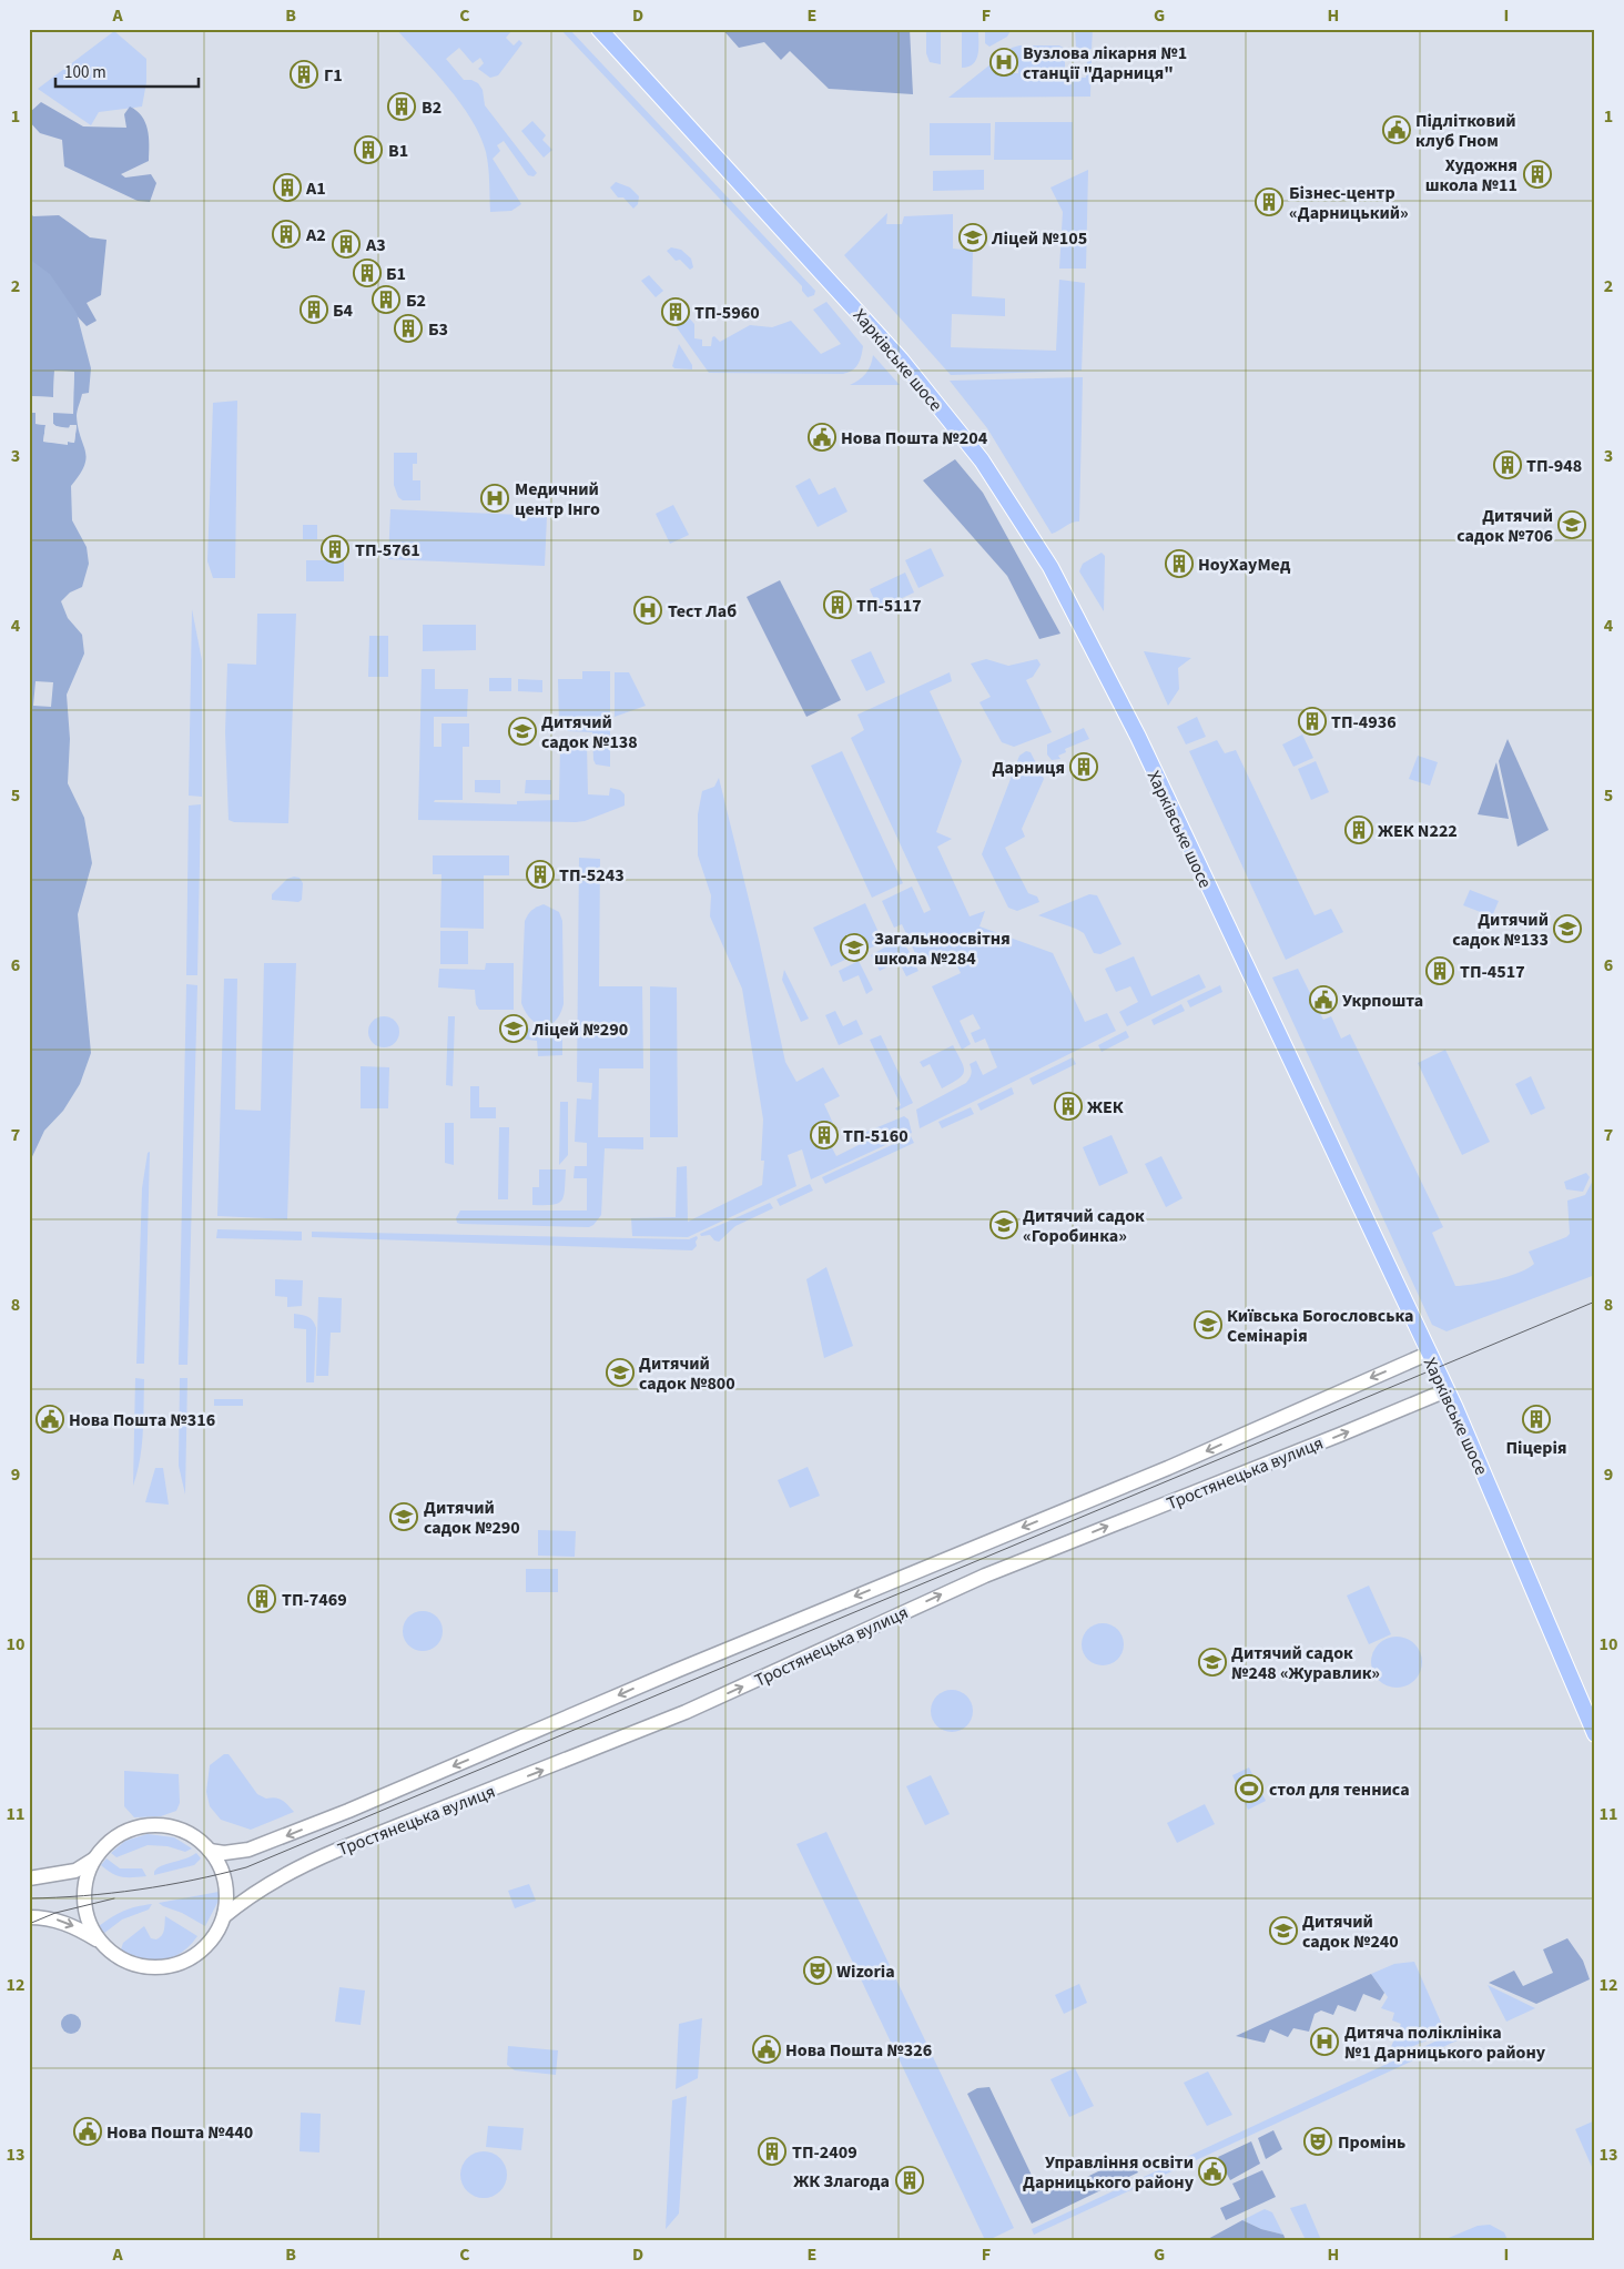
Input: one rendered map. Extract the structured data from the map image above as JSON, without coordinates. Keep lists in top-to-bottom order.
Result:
{
  "streets": {
    "main road": ["Харківське шосе", "Тростянецька вулиця"]
  },
  "crossings": [
    ["Харківське шосе", "Тростянецька вулиця"]
  ],
  "places": {
    "hospital": [
      "Вузлова лікарня №1 станції \"Дарниця\"",
      "Медичний центр Інго",
      "Тест Лаб",
      "Дитяча поліклініка №1 Дарницького району"
    ],
    "building": [
      "Г1",
      "В2",
      "В1",
      "Художня школа №11",
      "А1",
      "Бізнес-центр «Дарницький»",
      "А2",
      "А3",
      "Б1",
      "Б2",
      "Б4",
      "ТП-5960",
      "Б3",
      "ТП-948",
      "ТП-5761",
      "НоуХауМед",
      "ТП-5117",
      "ТП-4936",
      "Дарниця",
      "ЖЕК N222",
      "ТП-5243",
      "ТП-4517",
      "ЖЕК",
      "ТП-5160",
      "Піцерія",
      "ТП-7469",
      "ТП-2409",
      "ЖК Злагода"
    ],
    "public building": [
      "Підлітковий клуб Гном",
      "Нова Пошта №204",
      "Укрпошта",
      "Нова Пошта №316",
      "Нова Пошта №326",
      "Нова Пошта №440",
      "Управління освіти Дарницького району"
    ],
    "school or university": [
      "Ліцей №105",
      "Дитячий садок №706",
      "Дитячий садок №138",
      "Дитячий садок №133",
      "Загальноосвітня школа №284",
      "Ліцей №290",
      "Дитячий садок «Горобинка»",
      "Київська Богословська Семінарія",
      "Дитячий садок №800",
      "Дитячий садок №290",
      "Дитячий садок №248 «Журавлик»",
      "Дитячий садок №240"
    ],
    "sports": ["стол для тенниса"],
    "theatre": ["Wizoria", "Промінь"]
  },
  "scale_bar": "100 m",
  "grid": {
    "columns": [
      "A",
      "B",
      "C",
      "D",
      "E",
      "F",
      "G",
      "H",
      "I"
    ],
    "rows": [
      "1",
      "2",
      "3",
      "4",
      "5",
      "6",
      "7",
      "8",
      "9",
      "10",
      "11",
      "12",
      "13"
    ]
  }
}
